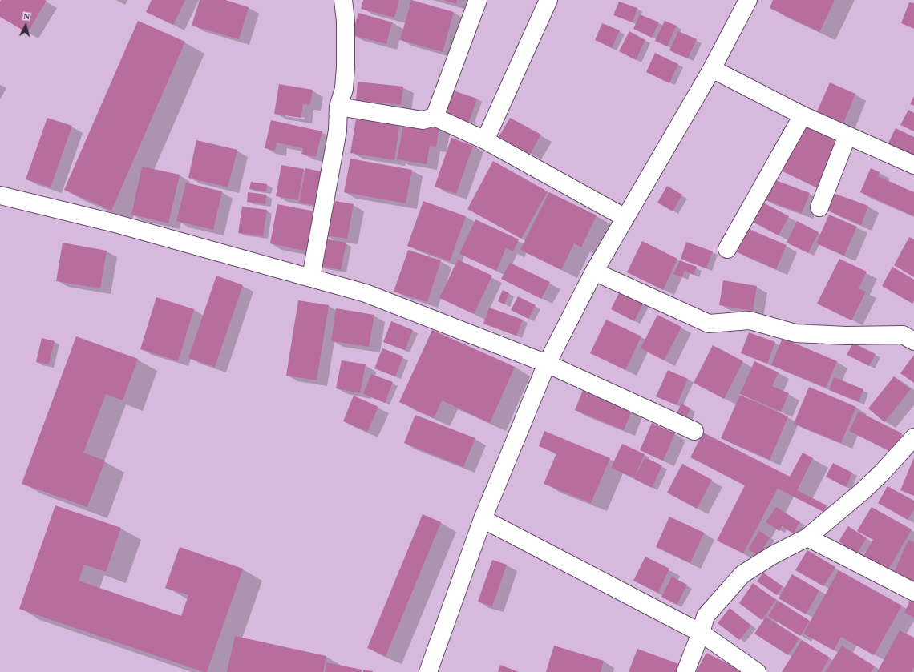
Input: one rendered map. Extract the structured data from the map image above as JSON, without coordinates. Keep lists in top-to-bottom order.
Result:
{
  "north": "top"
}
